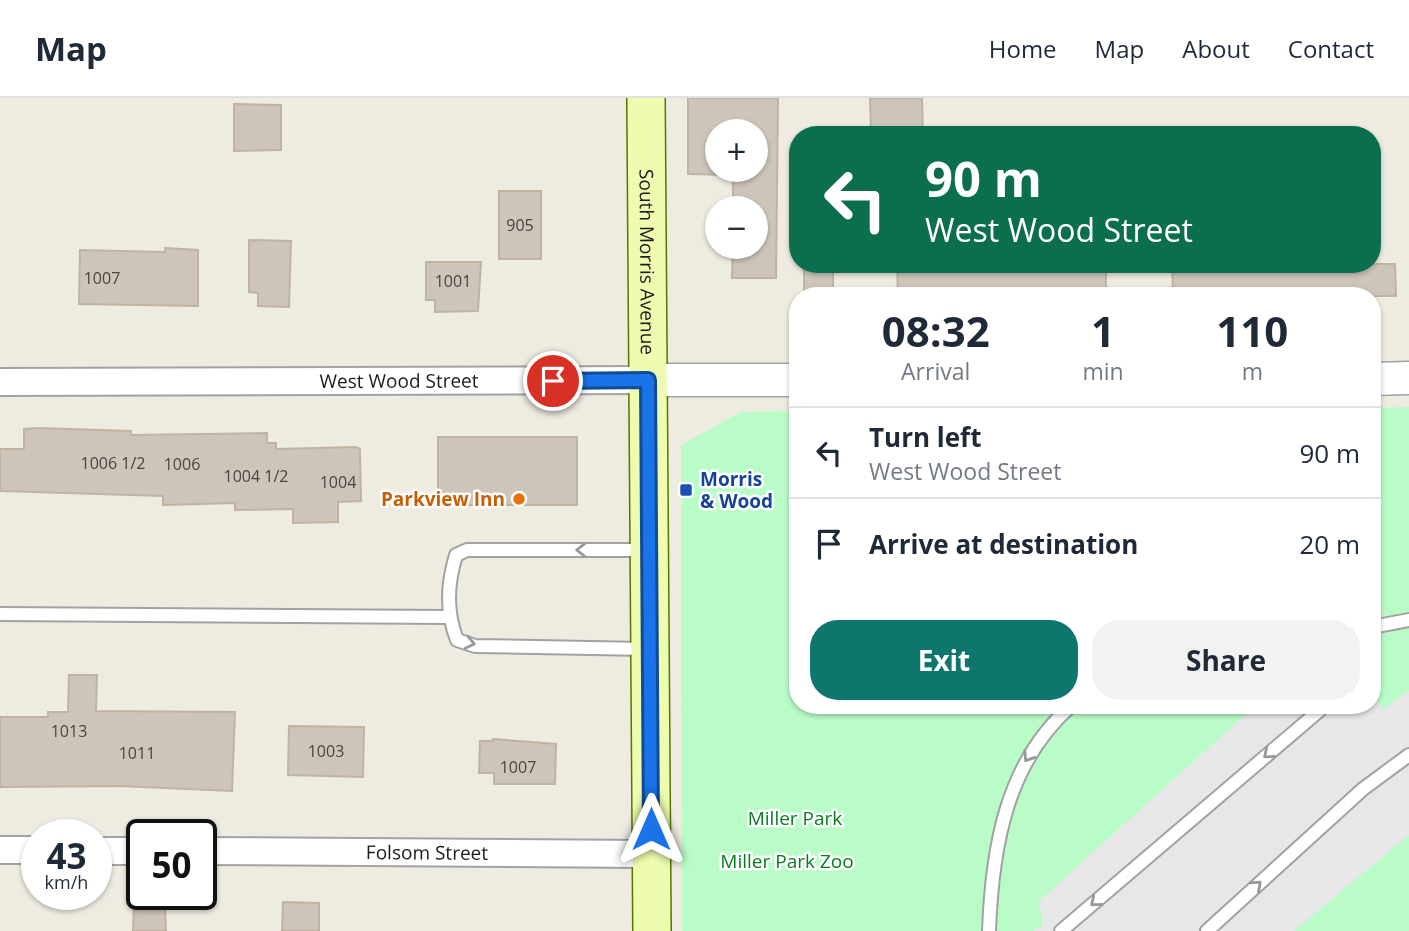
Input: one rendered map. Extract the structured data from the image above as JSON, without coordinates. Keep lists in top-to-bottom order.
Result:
{
  "streets": {
    "main road": ["South Morris Avenue"],
    "street": ["West Wood Street", "Folsom Street"]
  },
  "crossings": [
    ["South Morris Avenue", "West Wood Street"],
    ["South Morris Avenue", "Folsom Street"]
  ],
  "parks": ["Miller Park", "Miller Park Zoo"],
  "places": {
    "transit": ["Morris & Wood"],
    "other": ["Parkview Inn"]
  },
  "house_numbers": [
    "905",
    "1007",
    "1001",
    "1006 1/2",
    "1006",
    "1004 1/2",
    "1004",
    "1013",
    "1003",
    "1011",
    "1007"
  ],
  "page": {
    "header": "Map",
    "nav": [
      "Home",
      "Map",
      "About",
      "Contact"
    ],
    "map_buttons": ["+", "−"],
    "turn": ["90 m", "West Wood Street"],
    "eta": [
      "08:32",
      "Arrival",
      "1",
      "min",
      "110",
      "m"
    ],
    "list": [
      {
        "name": "Turn left",
        "note": "West Wood Street",
        "value": "90 m"
      },
      {
        "name": "Arrive at destination",
        "value": "20 m"
      }
    ],
    "buttons": ["Exit", "Share"],
    "speed": "43 km/h",
    "limit": "50"
  }
}
